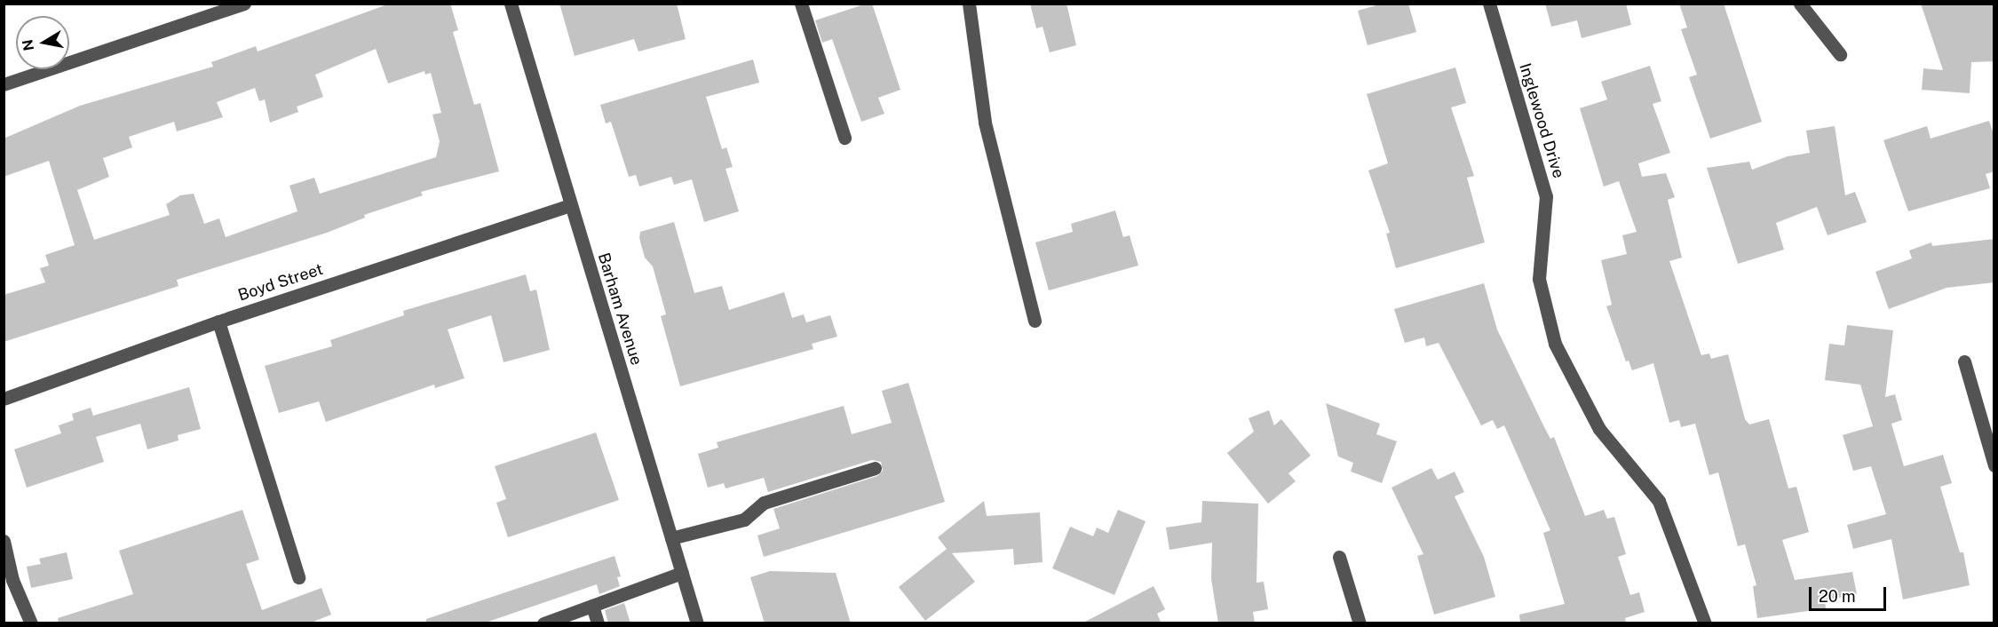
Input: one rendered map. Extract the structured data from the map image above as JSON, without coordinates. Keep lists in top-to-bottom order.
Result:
{
  "streets": {
    "street": ["Inglewood Drive", "Boyd Street", "Barham Avenue"]
  },
  "crossings": [
    ["Boyd Street", "Barham Avenue"]
  ],
  "scale_bar": "20 m",
  "north": "left"
}
